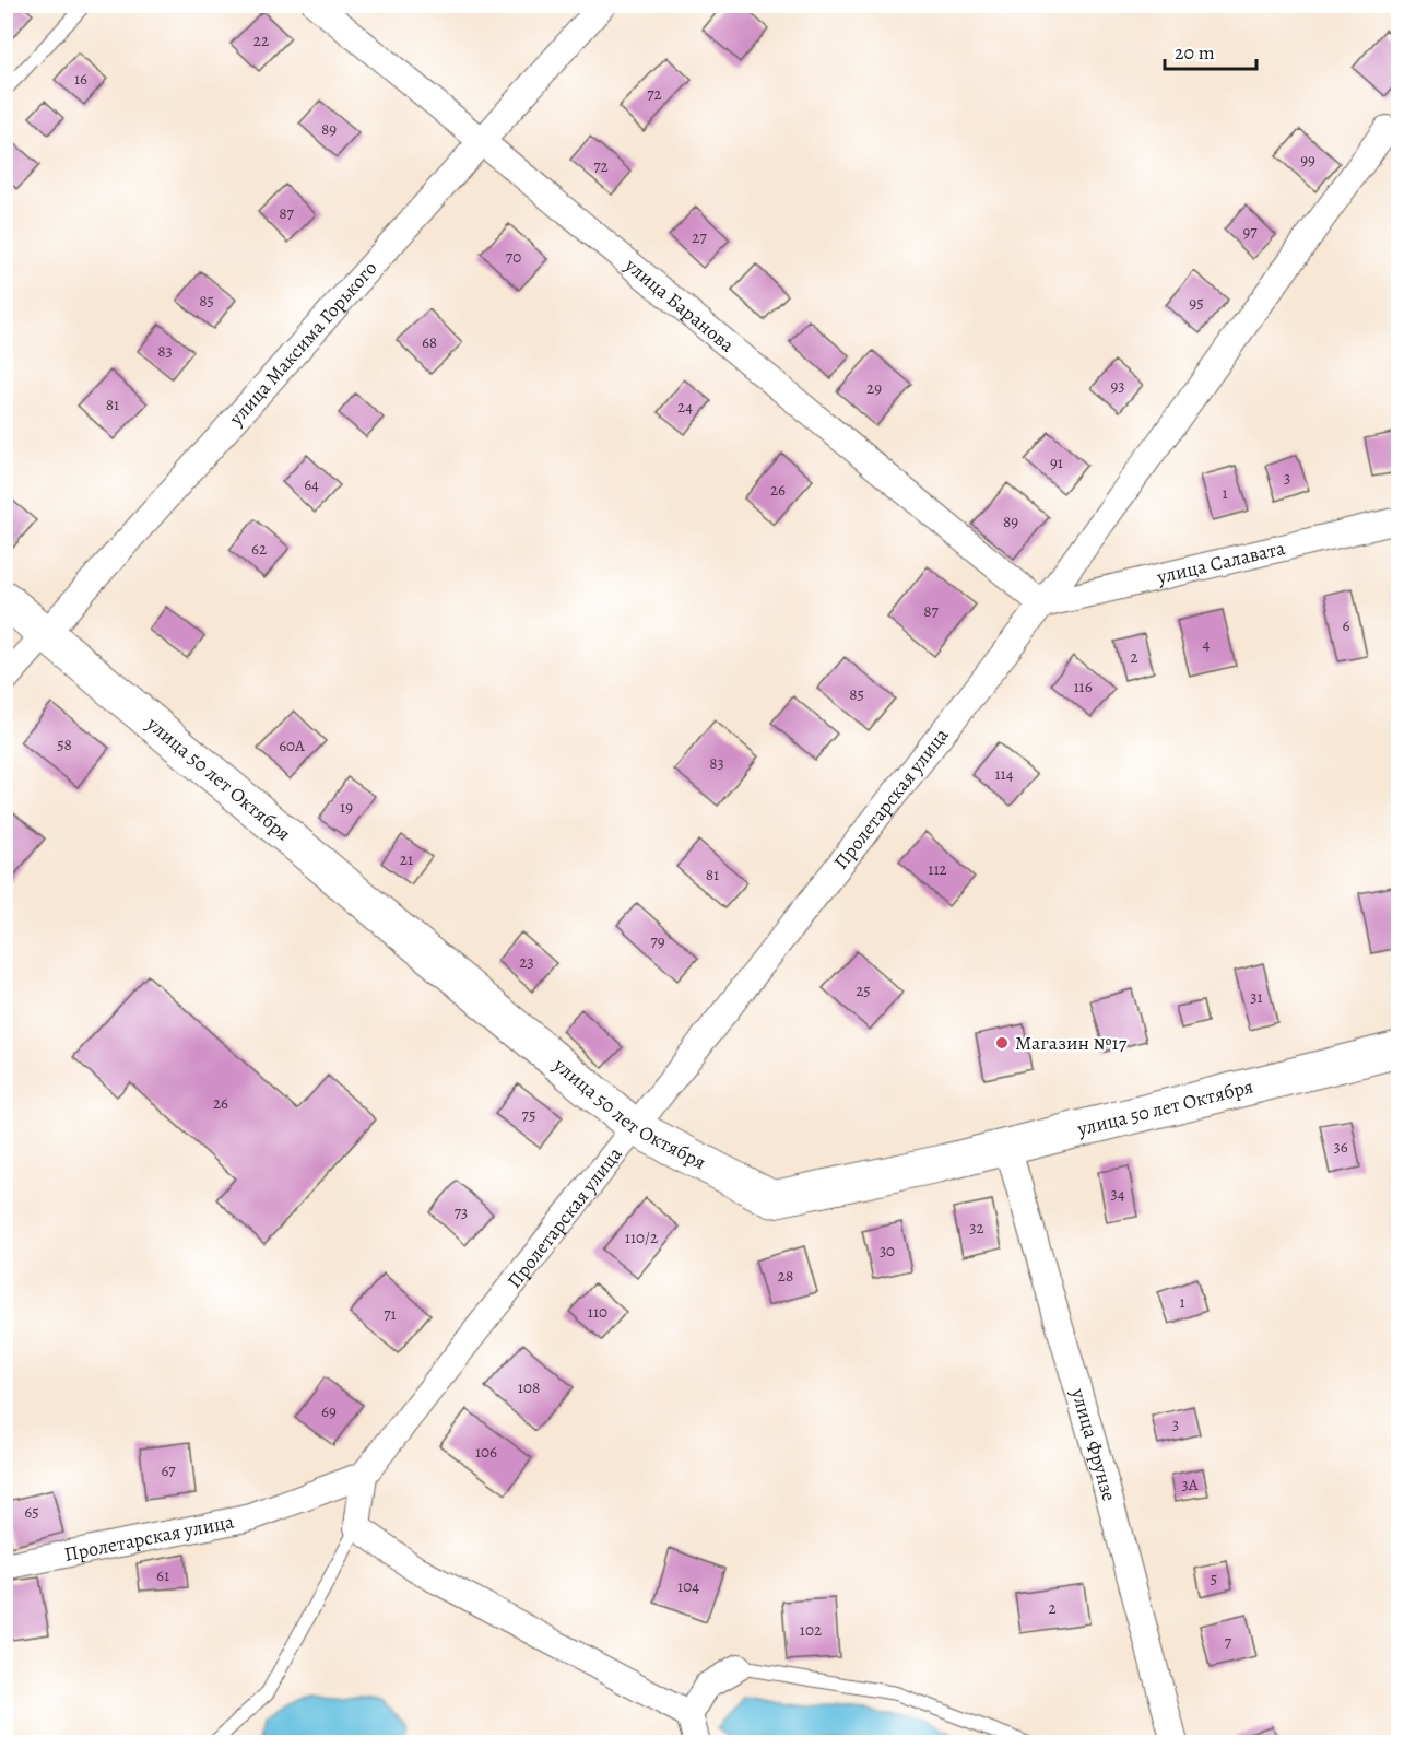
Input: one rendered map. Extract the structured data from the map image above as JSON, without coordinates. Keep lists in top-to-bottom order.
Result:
{
  "streets": {
    "main road": ["улица 50 лет Октября"],
    "street": [
      "улица Баранова",
      "улица Максима Горького",
      "улица Салавата",
      "Пролетарская улица",
      "улица Фрунзе"
    ]
  },
  "crossings": [
    ["улица Баранова", "улица Максима Горького"],
    ["улица Баранова", "улица Салавата"],
    ["улица Баранова", "Пролетарская улица"],
    ["улица Максима Горького", "улица 50 лет Октября"],
    ["улица Салавата", "Пролетарская улица"],
    ["улица 50 лет Октября", "Пролетарская улица"],
    ["улица 50 лет Октября", "улица Фрунзе"]
  ],
  "places": ["Магазин №17"],
  "house_numbers": [
    "22",
    "16",
    "72",
    "89",
    "99",
    "72",
    "87",
    "97",
    "27",
    "70",
    "85",
    "95",
    "68",
    "83",
    "93",
    "29",
    "81",
    "24",
    "91",
    "3",
    "64",
    "26",
    "1",
    "89",
    "62",
    "87",
    "6",
    "4",
    "2",
    "116",
    "85",
    "58",
    "60А",
    "83",
    "114",
    "19",
    "21",
    "112",
    "81",
    "79",
    "23",
    "25",
    "31",
    "26",
    "75",
    "36",
    "34",
    "73",
    "32",
    "110/2",
    "30",
    "28",
    "1",
    "110",
    "71",
    "108",
    "69",
    "3",
    "106",
    "67",
    "3А",
    "65",
    "61",
    "5",
    "104",
    "2",
    "102",
    "7"
  ],
  "scale_bar": "20 m"
}
